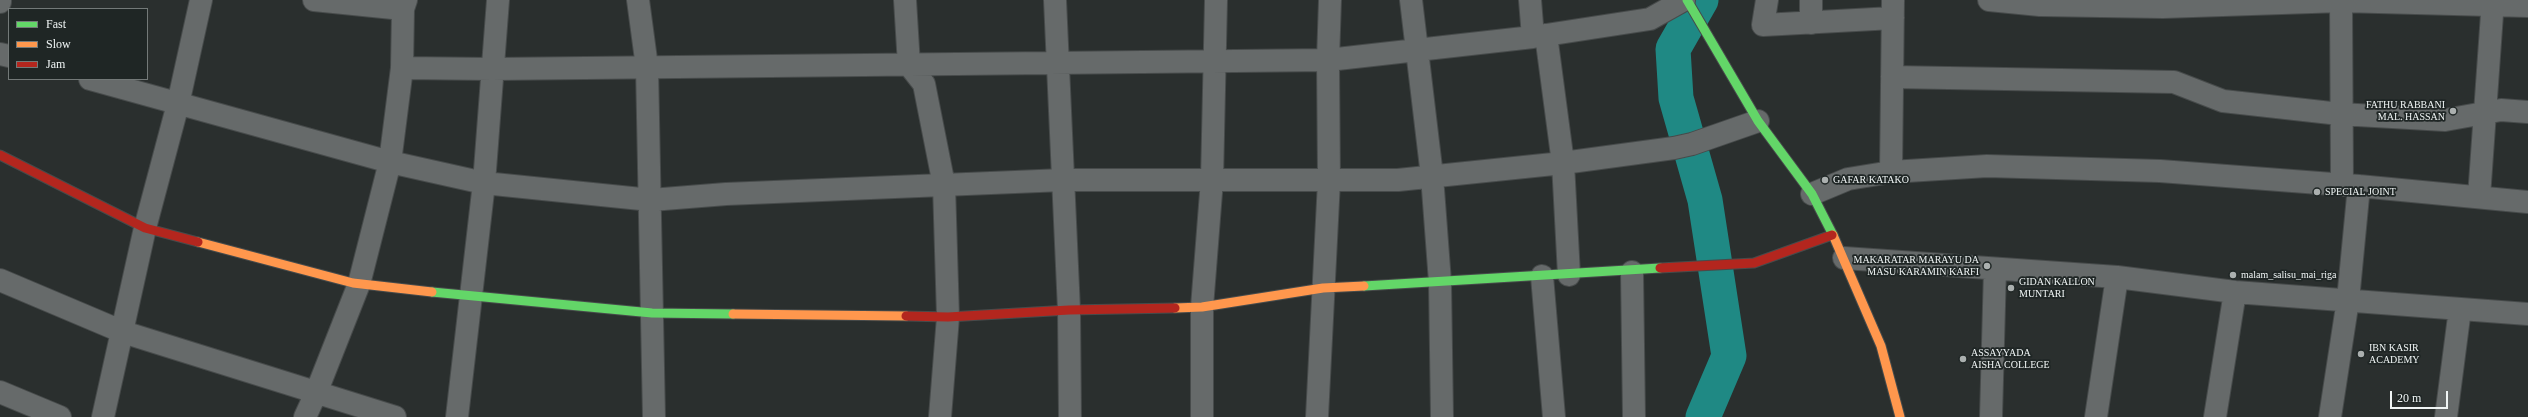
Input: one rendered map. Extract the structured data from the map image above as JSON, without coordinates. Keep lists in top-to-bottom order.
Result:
{
  "places": [
    "FATHU RABBANI MAL. HASSAN",
    "GAFAR KATAKO",
    "SPECIAL JOINT",
    "MAKARATAR MARAYU DA MASU KARAMIN KARFI",
    "malam_salisu_mai_riga",
    "GIDAN KALLON MUNTARI",
    "IBN KASIR ACADEMY",
    "ASSAYYADA AISHA COLLEGE"
  ],
  "legend": ["Fast", "Slow", "Jam"],
  "scale_bar": "20 m"
}
